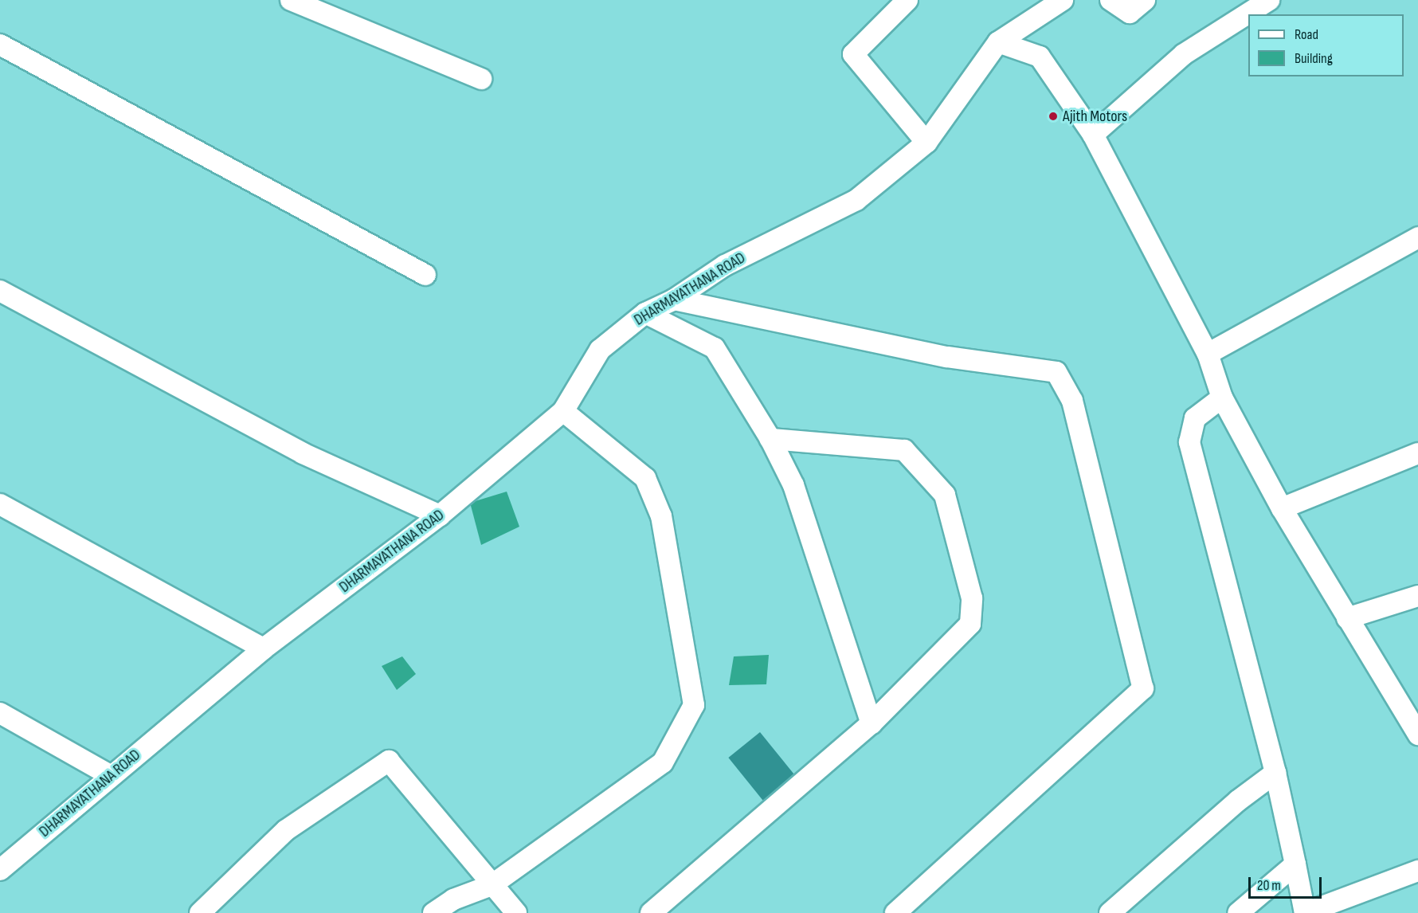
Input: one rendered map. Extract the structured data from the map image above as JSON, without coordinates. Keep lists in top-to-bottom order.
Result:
{
  "streets": {
    "street": ["DHARMAYATHANA ROAD"]
  },
  "places": ["Ajith Motors"],
  "legend": ["Road", "Building"],
  "scale_bar": "20 m"
}
